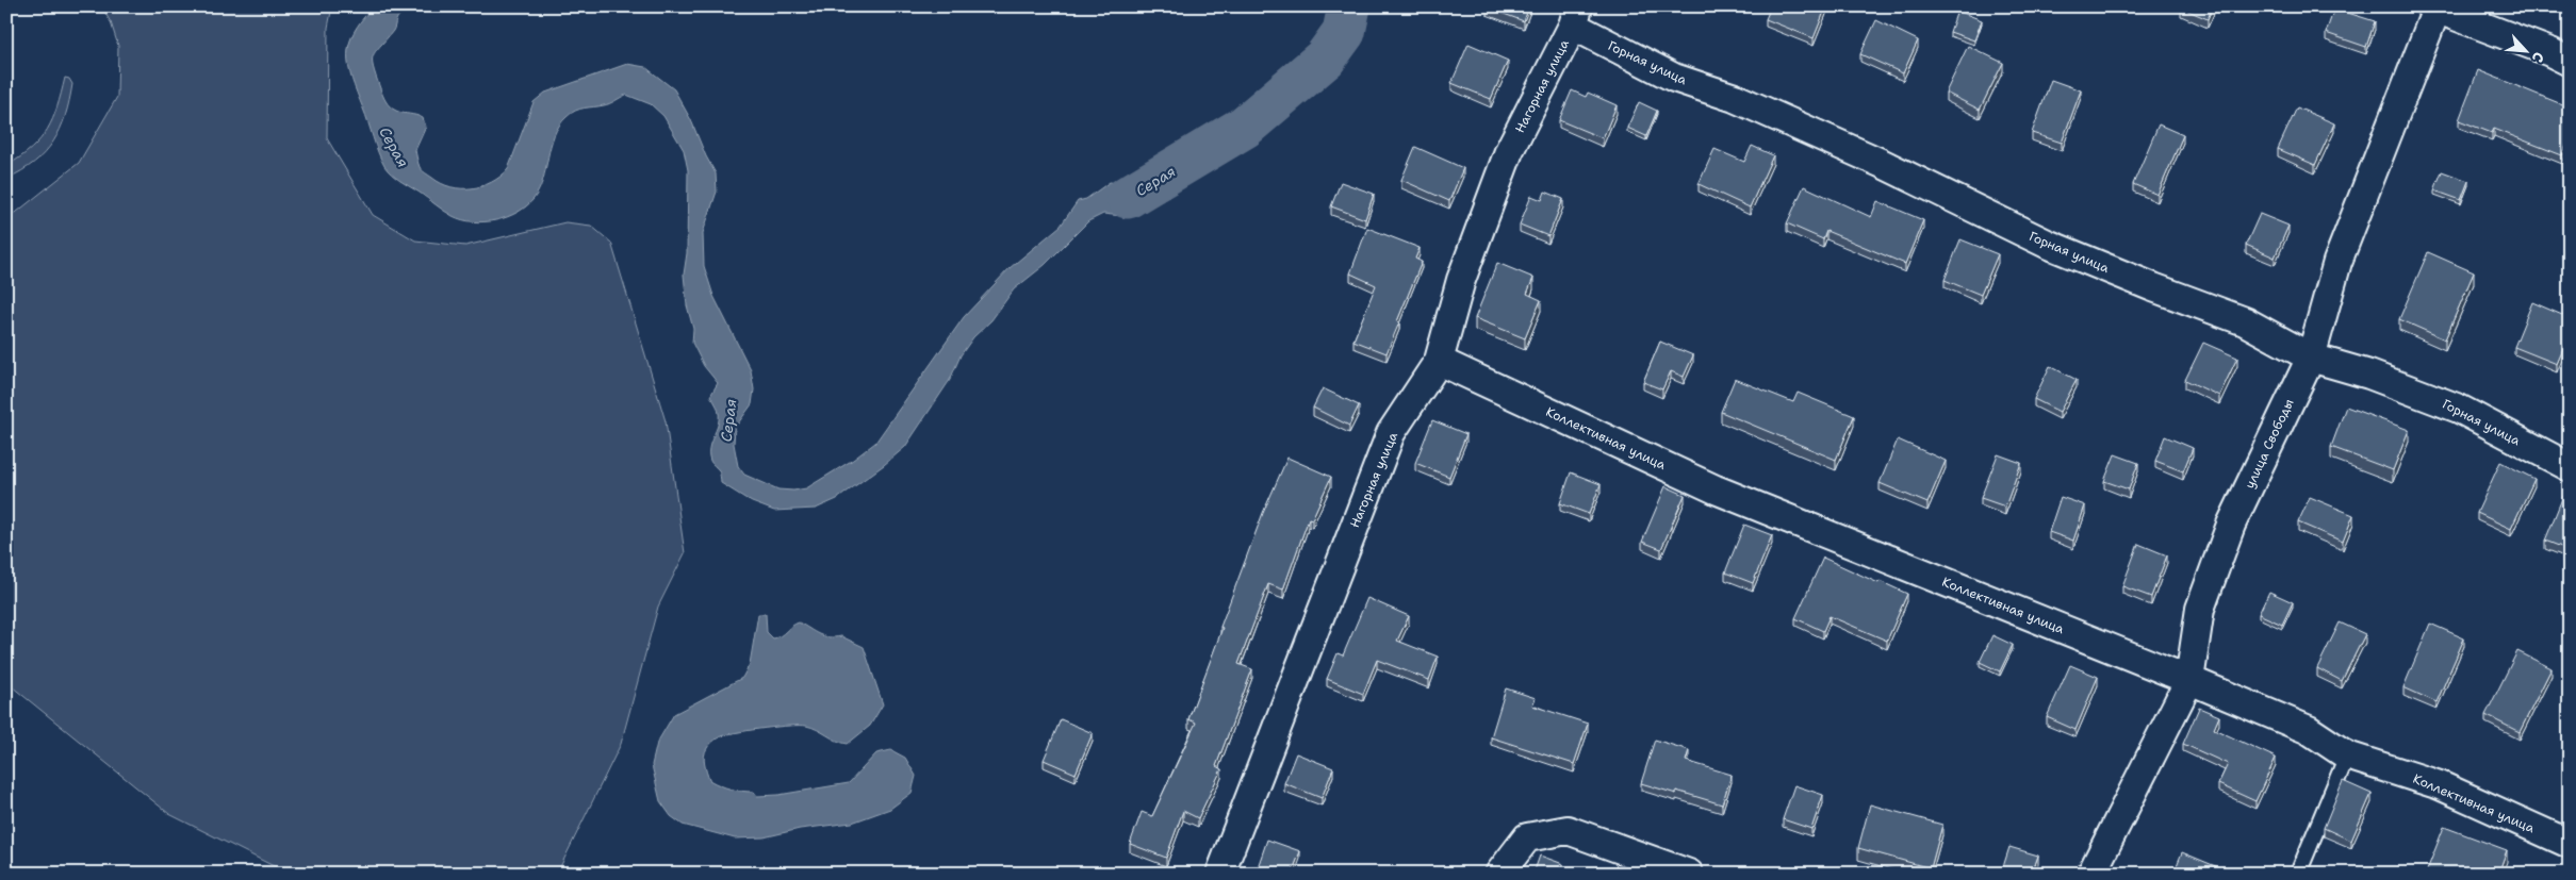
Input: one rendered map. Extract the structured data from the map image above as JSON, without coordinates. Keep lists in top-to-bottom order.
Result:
{
  "streets": {
    "street": [
      "Горная улица",
      "Нагорная улица",
      "Коллективная улица",
      "улица Свободы"
    ]
  },
  "crossings": [
    ["Горная улица", "Нагорная улица"],
    ["Горная улица", "улица Свободы"],
    ["Нагорная улица", "Коллективная улица"],
    ["Коллективная улица", "улица Свободы"]
  ],
  "water": ["Серая"],
  "north": "bottom right"
}
